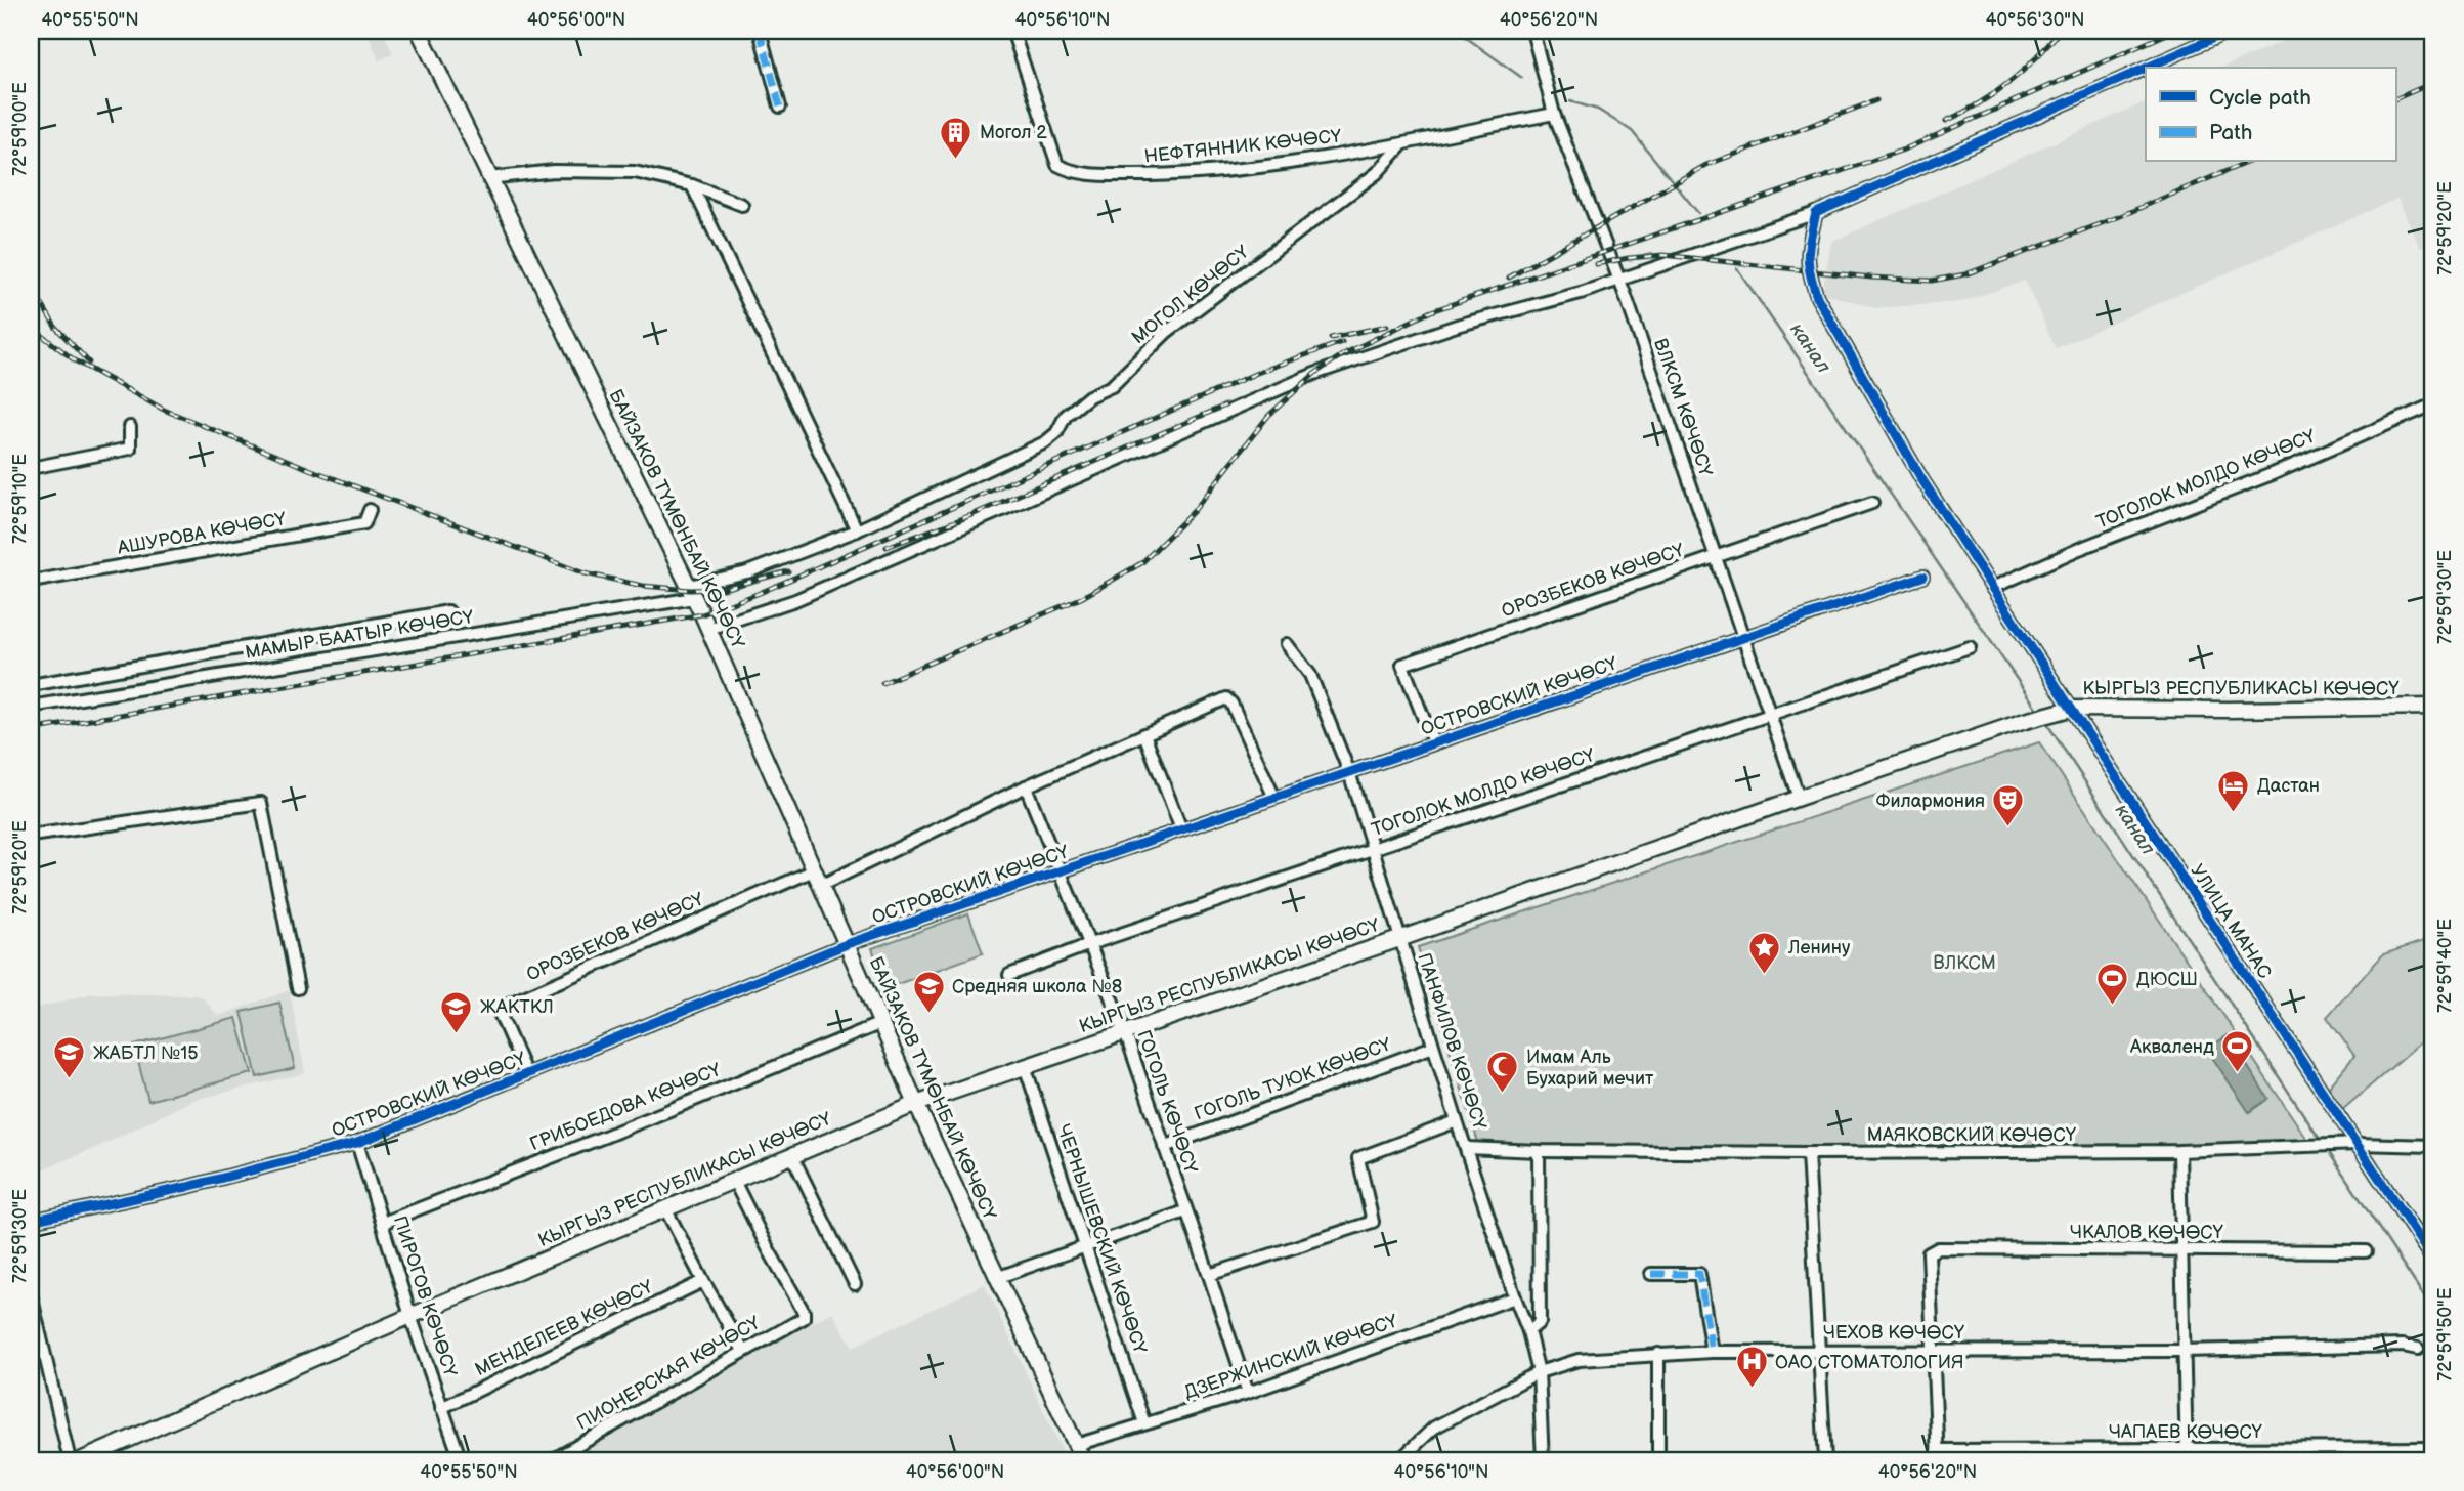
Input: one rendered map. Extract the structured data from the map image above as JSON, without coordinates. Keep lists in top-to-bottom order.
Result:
{
  "streets": {
    "main road": ["БАЙЗАКОВ ТҮМӨНБАЙ КӨЧӨСҮ", "КЫРГЫЗ РЕСПУБЛИКАСЫ КӨЧӨСҮ"],
    "street": [
      "НЕФТЯННИК КӨЧӨСҮ",
      "МОГОЛ КӨЧӨСҮ",
      "ВЛКСМ КӨЧӨСҮ",
      "ТОГОЛОК МОЛДО КӨЧӨСҮ",
      "АШУРОВА КӨЧӨСҮ",
      "ОРОЗБЕКОВ КӨЧӨСҮ",
      "МАМЫР БААТЫР КӨЧӨСҮ",
      "ОСТРОВСКИЙ КӨЧӨСҮ",
      "УЛИЦА МАНАС",
      "ПАНФИЛОВ КӨЧӨСҮ",
      "ГОГОЛЬ ТУЮК КӨЧӨСҮ",
      "ГОГОЛЬ КӨЧӨСҮ",
      "ГРИБОЕДОВА КӨЧӨСҮ",
      "МАЯКОВСКИЙ КӨЧӨСҮ",
      "ЧКАЛОВ КӨЧӨСҮ",
      "ЧЕРНЫШЕВСКИЙ КӨЧӨСҮ",
      "ПИРОГОВ КӨЧӨСҮ",
      "МЕНДЕЛЕЕВ КӨЧӨСҮ",
      "ЧЕХОВ КӨЧӨСҮ",
      "ДЗЕРЖИНСКИЙ КӨЧӨСҮ",
      "ПИОНЕРСКАЯ КӨЧӨСҮ",
      "ЧАПАЕВ КӨЧӨСҮ"
    ]
  },
  "crossings": [
    ["НЕФТЯННИК КӨЧӨСҮ", "МОГОЛ КӨЧӨСҮ"],
    ["МОГОЛ КӨЧӨСҮ", "БАЙЗАКОВ ТҮМӨНБАЙ КӨЧӨСҮ"],
    ["МОГОЛ КӨЧӨСҮ", "МАМЫР БААТЫР КӨЧӨСҮ"],
    ["ВЛКСМ КӨЧӨСҮ", "ТОГОЛОК МОЛДО КӨЧӨСҮ"],
    ["ВЛКСМ КӨЧӨСҮ", "ОРОЗБЕКОВ КӨЧӨСҮ"],
    ["ВЛКСМ КӨЧӨСҮ", "КЫРГЫЗ РЕСПУБЛИКАСЫ КӨЧӨСҮ"],
    ["ВЛКСМ КӨЧӨСҮ", "ОСТРОВСКИЙ КӨЧӨСҮ"],
    ["ТОГОЛОК МОЛДО КӨЧӨСҮ", "УЛИЦА МАНАС"],
    ["ТОГОЛОК МОЛДО КӨЧӨСҮ", "ПАНФИЛОВ КӨЧӨСҮ"],
    ["ТОГОЛОК МОЛДО КӨЧӨСҮ", "ГОГОЛЬ КӨЧӨСҮ"],
    ["БАЙЗАКОВ ТҮМӨНБАЙ КӨЧӨСҮ", "ОРОЗБЕКОВ КӨЧӨСҮ"],
    ["БАЙЗАКОВ ТҮМӨНБАЙ КӨЧӨСҮ", "МАМЫР БААТЫР КӨЧӨСҮ"],
    ["БАЙЗАКОВ ТҮМӨНБАЙ КӨЧӨСҮ", "КЫРГЫЗ РЕСПУБЛИКАСЫ КӨЧӨСҮ"],
    ["БАЙЗАКОВ ТҮМӨНБАЙ КӨЧӨСҮ", "ОСТРОВСКИЙ КӨЧӨСҮ"],
    ["БАЙЗАКОВ ТҮМӨНБАЙ КӨЧӨСҮ", "ГРИБОЕДОВА КӨЧӨСҮ"],
    ["БАЙЗАКОВ ТҮМӨНБАЙ КӨЧӨСҮ", "ДЗЕРЖИНСКИЙ КӨЧӨСҮ"],
    ["ОРОЗБЕКОВ КӨЧӨСҮ", "ОСТРОВСКИЙ КӨЧӨСҮ"],
    ["КЫРГЫЗ РЕСПУБЛИКАСЫ КӨЧӨСҮ", "УЛИЦА МАНАС"],
    ["КЫРГЫЗ РЕСПУБЛИКАСЫ КӨЧӨСҮ", "ПАНФИЛОВ КӨЧӨСҮ"],
    ["КЫРГЫЗ РЕСПУБЛИКАСЫ КӨЧӨСҮ", "ГОГОЛЬ КӨЧӨСҮ"],
    ["КЫРГЫЗ РЕСПУБЛИКАСЫ КӨЧӨСҮ", "ЧЕРНЫШЕВСКИЙ КӨЧӨСҮ"],
    ["КЫРГЫЗ РЕСПУБЛИКАСЫ КӨЧӨСҮ", "ПИРОГОВ КӨЧӨСҮ"],
    ["КЫРГЫЗ РЕСПУБЛИКАСЫ КӨЧӨСҮ", "ПИОНЕРСКАЯ КӨЧӨСҮ"],
    ["ОСТРОВСКИЙ КӨЧӨСҮ", "ПАНФИЛОВ КӨЧӨСҮ"],
    ["ОСТРОВСКИЙ КӨЧӨСҮ", "ГОГОЛЬ КӨЧӨСҮ"],
    ["ОСТРОВСКИЙ КӨЧӨСҮ", "ПИРОГОВ КӨЧӨСҮ"],
    ["УЛИЦА МАНАС", "МАЯКОВСКИЙ КӨЧӨСҮ"],
    ["ПАНФИЛОВ КӨЧӨСҮ", "ГОГОЛЬ ТУЮК КӨЧӨСҮ"],
    ["ПАНФИЛОВ КӨЧӨСҮ", "МАЯКОВСКИЙ КӨЧӨСҮ"],
    ["ПАНФИЛОВ КӨЧӨСҮ", "ЧЕХОВ КӨЧӨСҮ"],
    ["ПАНФИЛОВ КӨЧӨСҮ", "ДЗЕРЖИНСКИЙ КӨЧӨСҮ"],
    ["ГОГОЛЬ ТУЮК КӨЧӨСҮ", "ГОГОЛЬ КӨЧӨСҮ"],
    ["ГОГОЛЬ КӨЧӨСҮ", "ДЗЕРЖИНСКИЙ КӨЧӨСҮ"],
    ["ГРИБОЕДОВА КӨЧӨСҮ", "ПИРОГОВ КӨЧӨСҮ"],
    ["ЧКАЛОВ КӨЧӨСҮ", "ЧАПАЕВ КӨЧӨСҮ"],
    ["ЧЕРНЫШЕВСКИЙ КӨЧӨСҮ", "ДЗЕРЖИНСКИЙ КӨЧӨСҮ"],
    ["ПИРОГОВ КӨЧӨСҮ", "МЕНДЕЛЕЕВ КӨЧӨСҮ"],
    ["ЧЕХОВ КӨЧӨСҮ", "ЧАПАЕВ КӨЧӨСҮ"]
  ],
  "water": ["канал"],
  "parks": ["ВЛКСМ"],
  "places": {
    "building": ["Могол 2"],
    "hotel": ["Дастан"],
    "theatre": ["Филармония"],
    "place": ["Ленину"],
    "sports": ["ДЮСШ", "Акваленд"],
    "school or university": ["Средняя школа №8", "ЖАКТКЛ", "ЖАБТЛ №15"],
    "mosque": ["Имам Аль Бухарий мечит"],
    "hospital": ["ОАО СТОМАТОЛОГИЯ"]
  },
  "legend": ["Cycle path", "Path"],
  "coordinates": [
    "40°55'50\"N",
    "40°56'00\"N",
    "40°56'10\"N",
    "40°56'20\"N",
    "40°56'30\"N",
    "72°59'00\"E",
    "72°59'20\"E",
    "72°59'10\"E",
    "72°59'30\"E",
    "72°59'40\"E",
    "72°59'50\"E"
  ]
}
